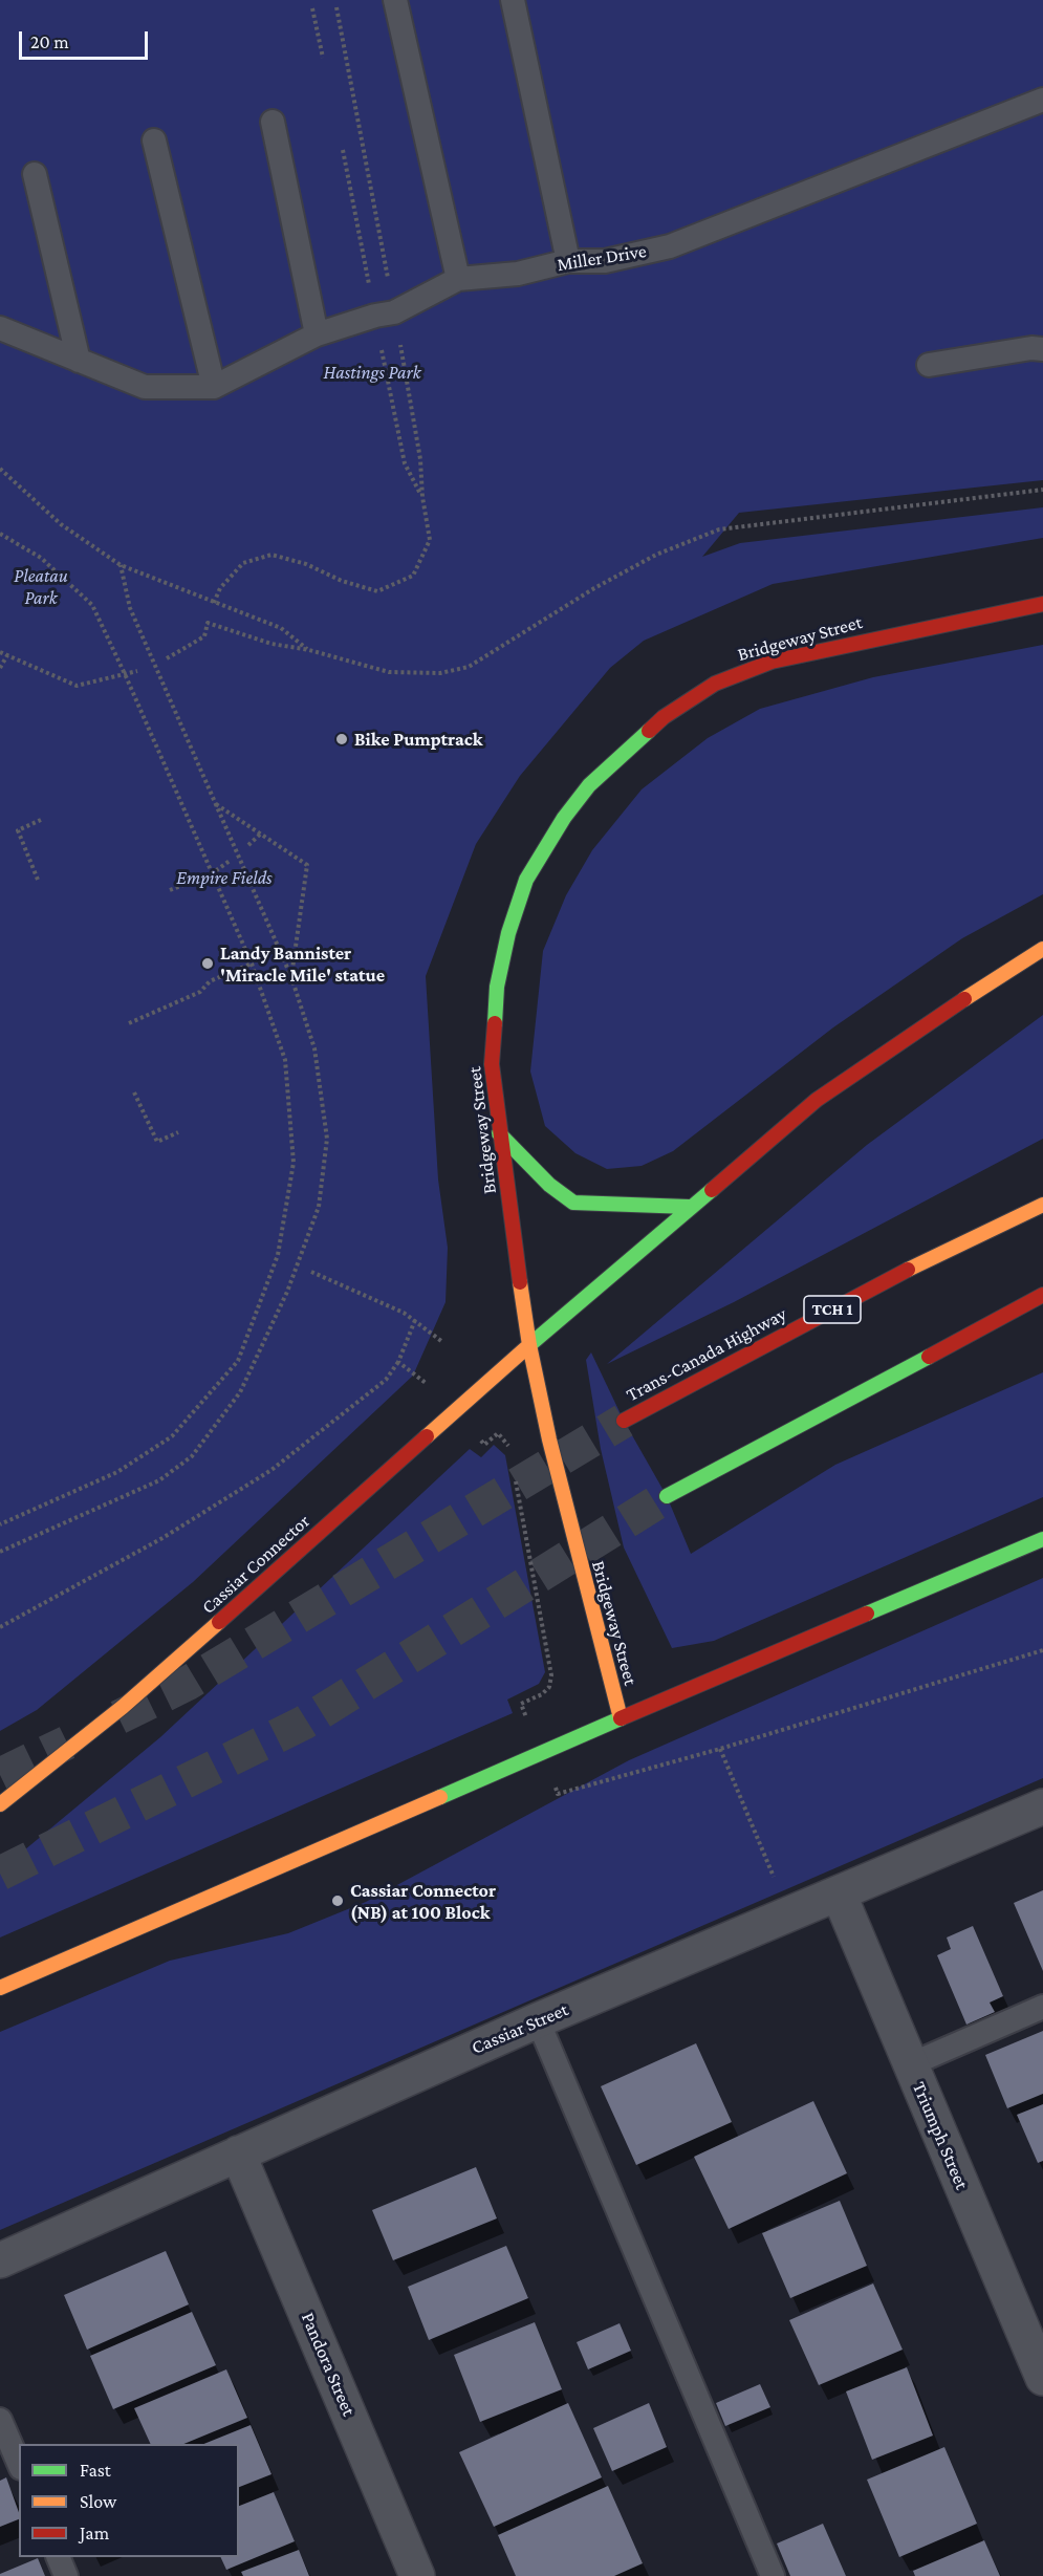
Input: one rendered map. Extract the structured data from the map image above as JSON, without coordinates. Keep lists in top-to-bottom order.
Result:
{
  "streets": {
    "main road": [
      "Bridgeway Street",
      "TCH 1",
      "Trans-Canada Highway",
      "Cassiar Connector"
    ],
    "street": ["Cassiar Street", "Triumph Street", "Pandora Street"],
    "lane": ["Miller Drive"]
  },
  "crossings": [
    ["Bridgeway Street", "Cassiar Connector"],
    ["Cassiar Street", "Triumph Street"],
    ["Cassiar Street", "Pandora Street"]
  ],
  "parks": ["Hastings Park", "Pleatau Park", "Empire Fields"],
  "places": ["Bike Pumptrack", "Landy Bannister 'Miracle Mile' statue", "Cassiar Connector (NB) at 100 Block"],
  "legend": ["Fast", "Slow", "Jam"],
  "scale_bar": "20 m"
}
